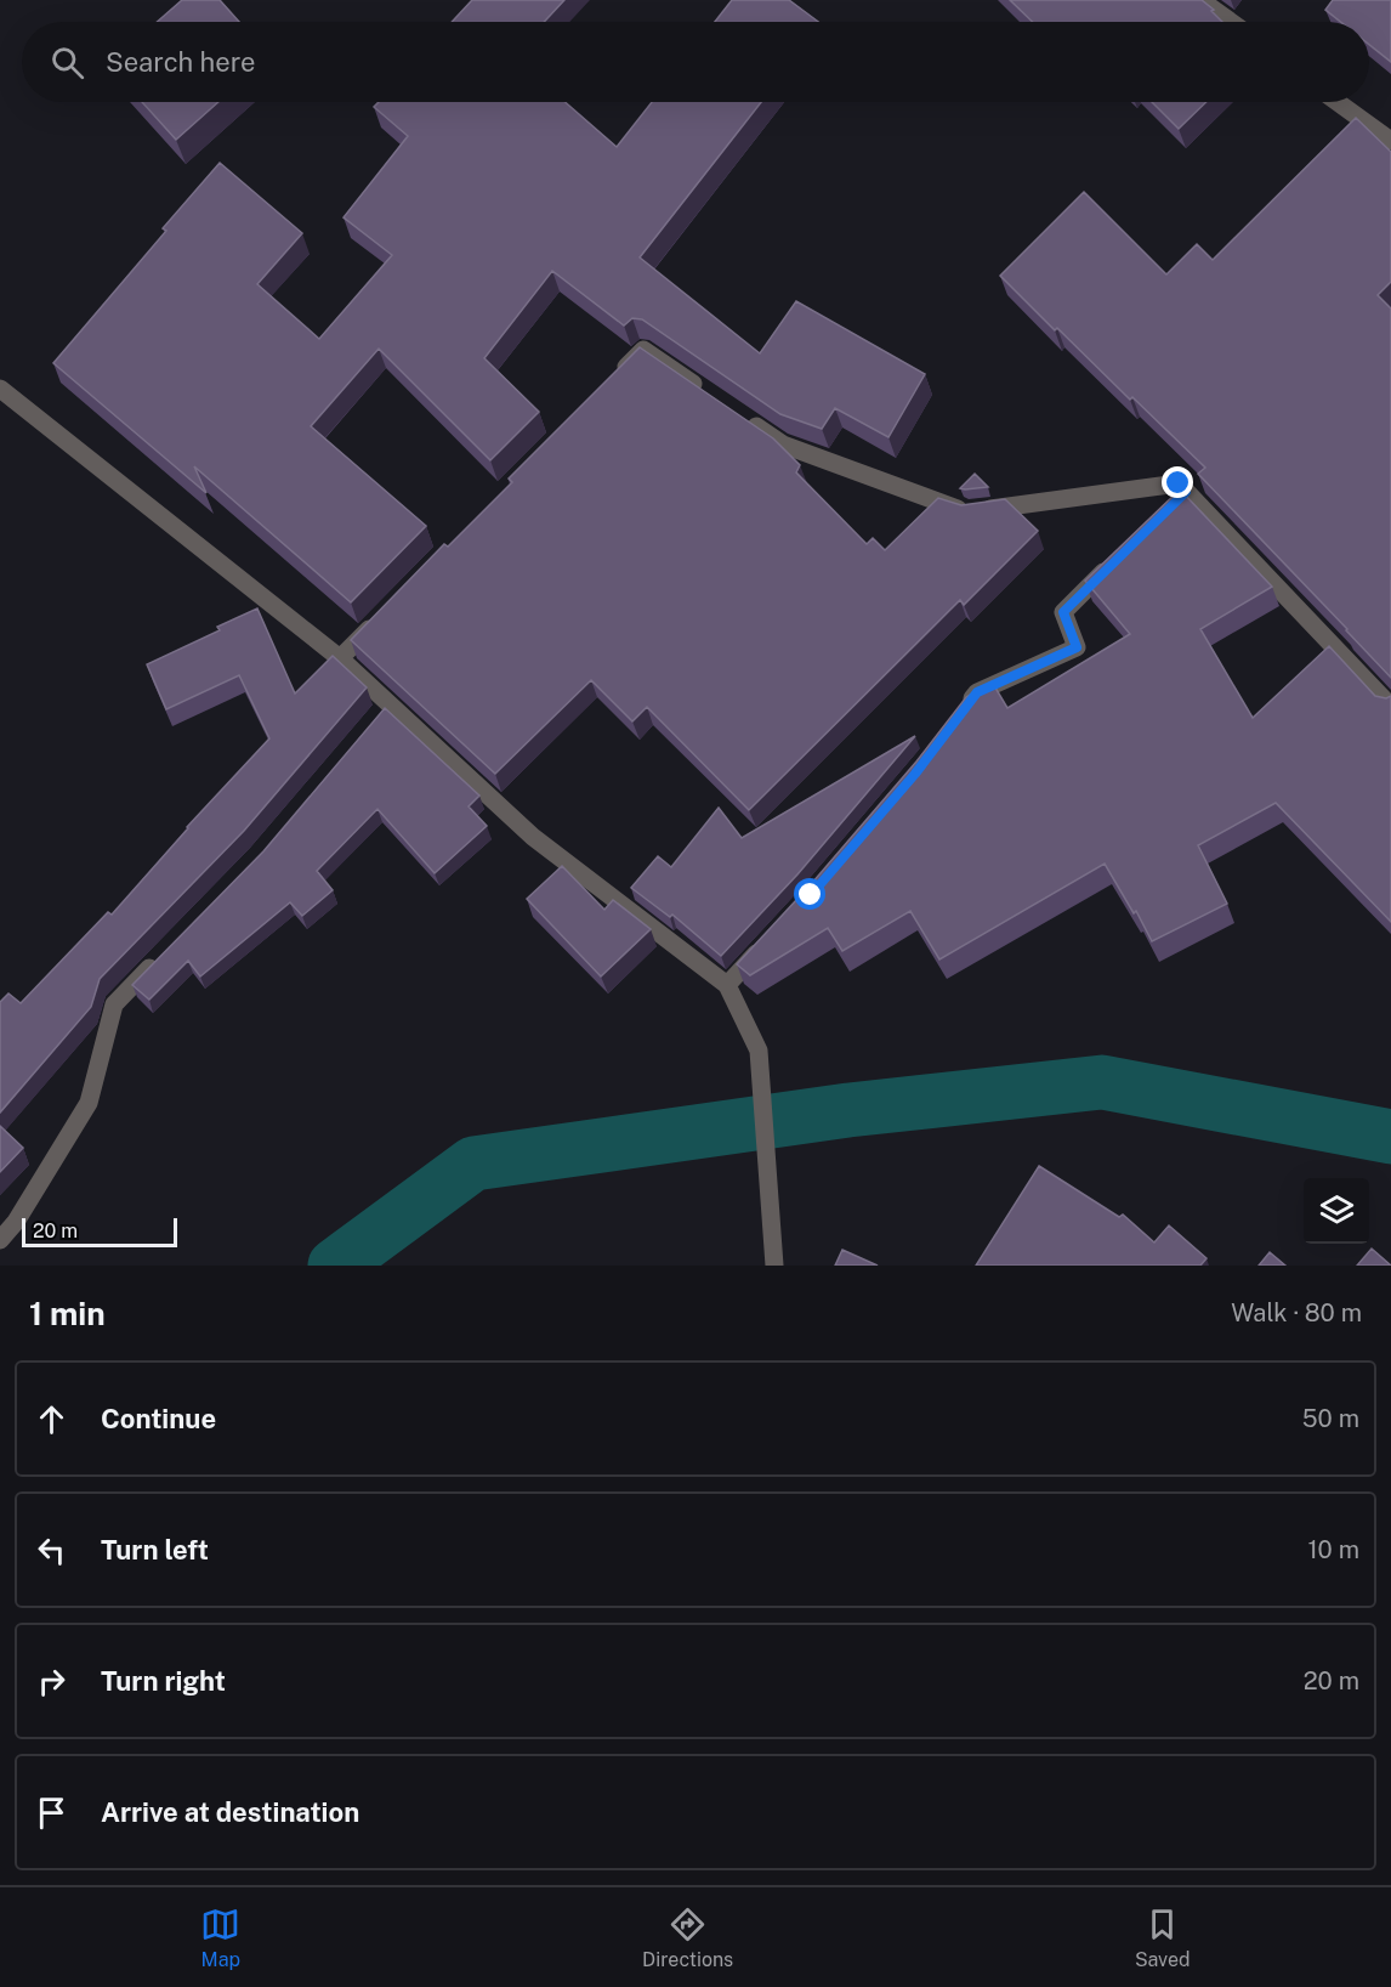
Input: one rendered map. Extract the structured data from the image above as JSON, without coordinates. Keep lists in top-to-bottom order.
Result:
{
  "scale_bar": "20 m",
  "page": {
    "search": "Search here",
    "scale": "20 m",
    "heading": ["1 min", "Walk · 80 m"],
    "list": [
      ["Continue", "50 m"],
      ["Turn left", "10 m"],
      ["Turn right", "20 m"],
      "Arrive at destination"
    ],
    "nav": ["Map", "Directions", "Saved"]
  }
}
